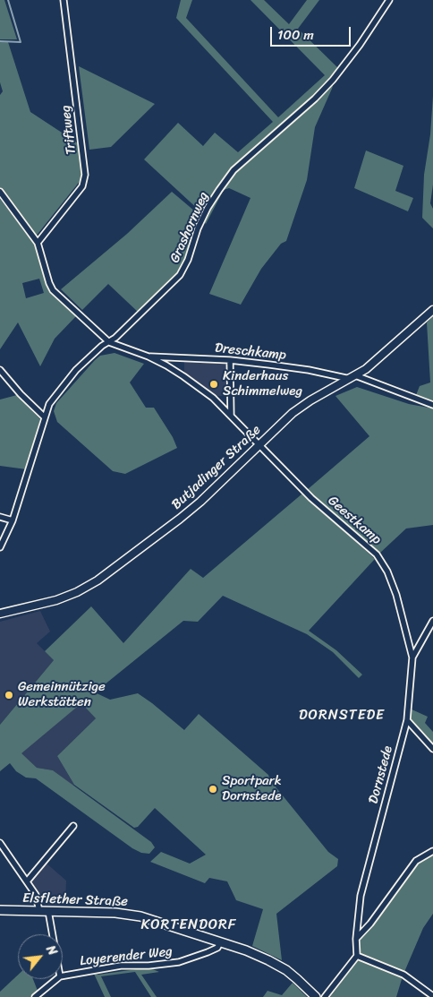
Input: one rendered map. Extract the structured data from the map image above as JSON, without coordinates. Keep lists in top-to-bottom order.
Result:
{
  "streets": {
    "main road": ["Elsflether Straße"],
    "street": [
      "Triftweg",
      "Grashornweg",
      "Dreschkamp",
      "Butjadinger Straße",
      "Geestkamp",
      "Dornstede",
      "Loyerender Weg"
    ]
  },
  "crossings": [
    ["Dreschkamp", "Butjadinger Straße"],
    ["Dreschkamp", "Geestkamp"],
    ["Butjadinger Straße", "Geestkamp"],
    ["Geestkamp", "Dornstede"],
    ["Elsflether Straße", "Loyerender Weg"]
  ],
  "districts": ["DORNSTEDE", "KORTENDORF"],
  "places": ["Kinderhaus Schimmelweg", "Gemeinnützige Werkstätten", "Sportpark Dornstede"],
  "scale_bar": "100 m",
  "north": "top right"
}
